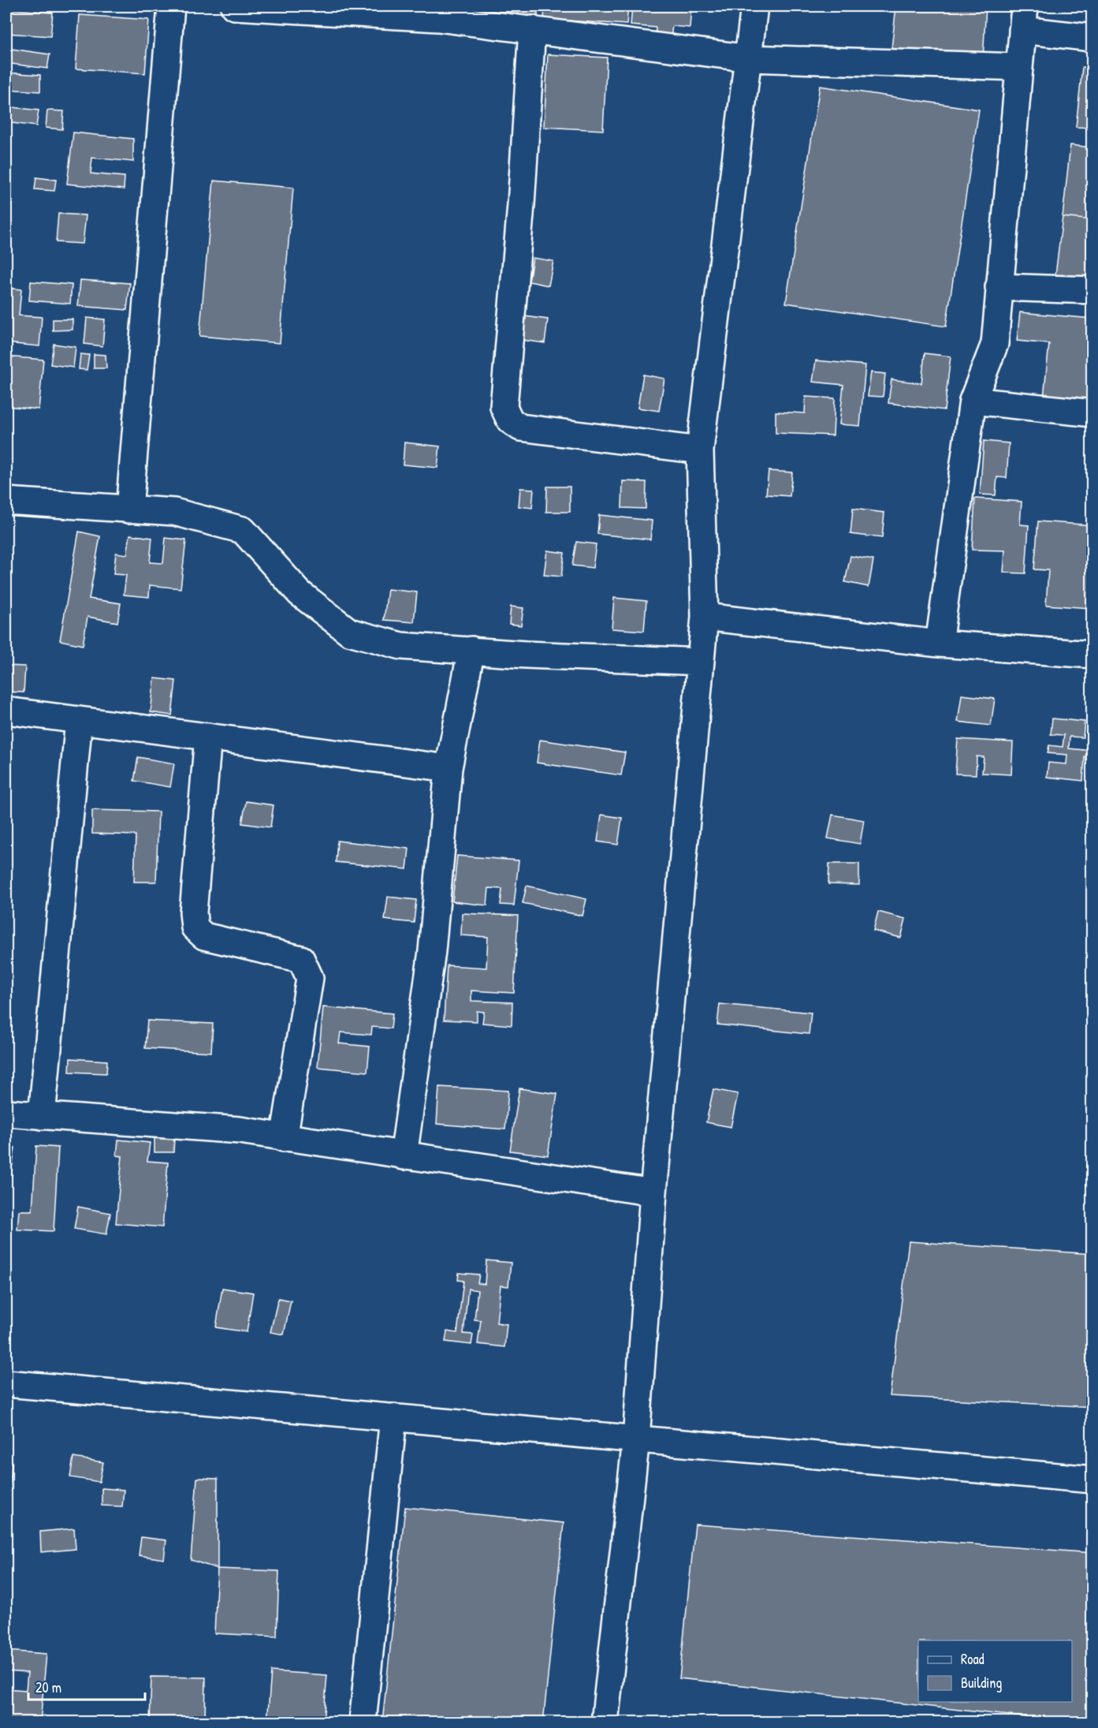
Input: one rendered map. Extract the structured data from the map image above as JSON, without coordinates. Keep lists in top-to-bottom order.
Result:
{
  "legend": ["Road", "Building"],
  "scale_bar": "20 m"
}
